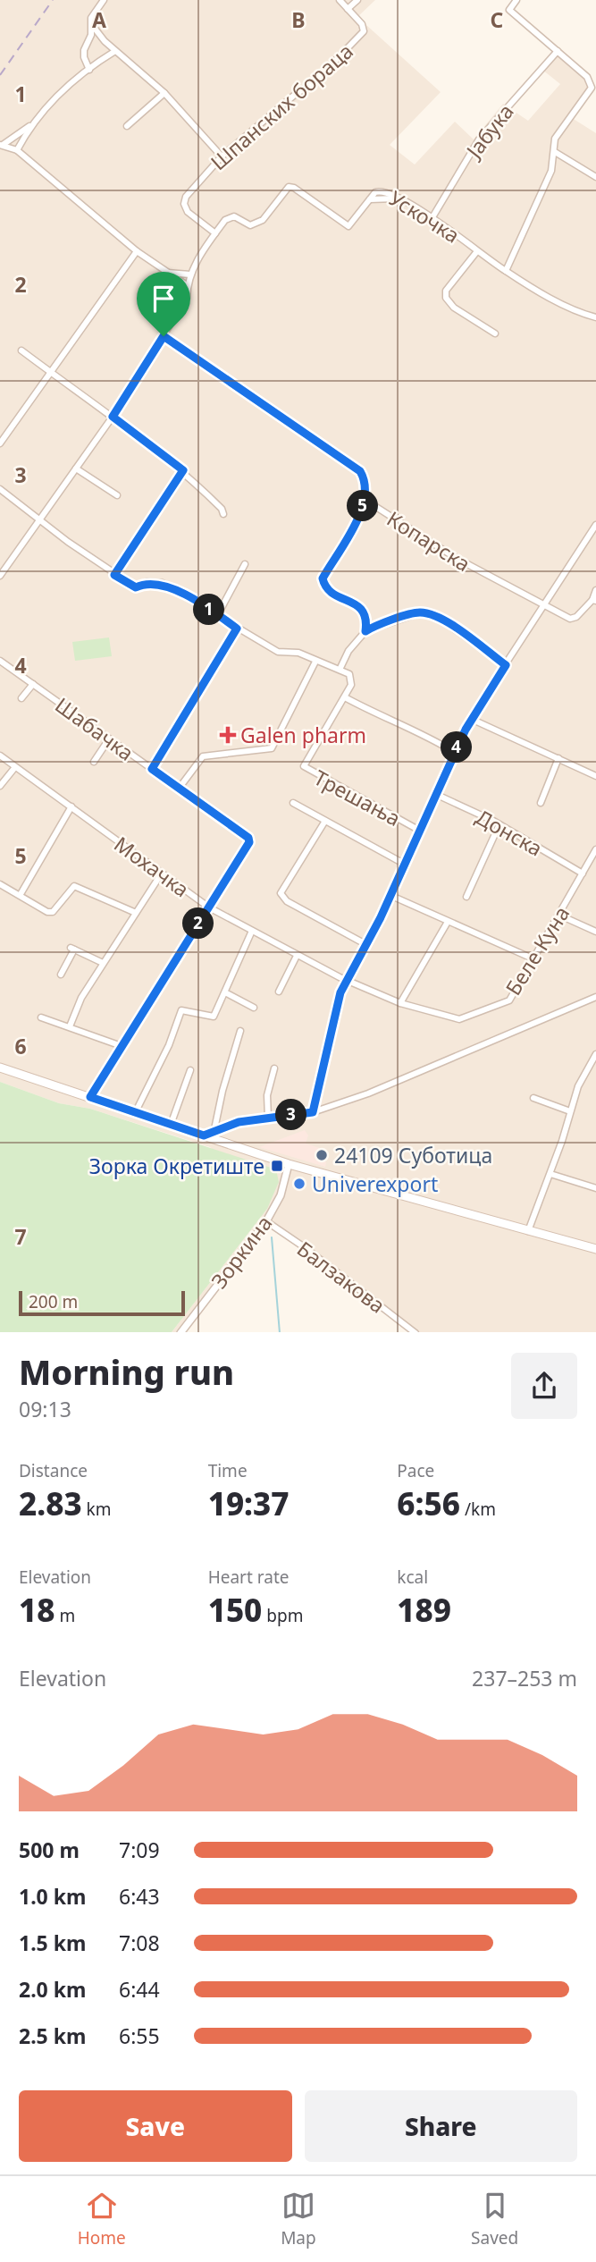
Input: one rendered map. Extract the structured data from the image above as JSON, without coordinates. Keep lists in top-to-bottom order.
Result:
{
  "streets": {
    "street": [
      "Шпанских бораца",
      "Јабука",
      "Ускочка",
      "Копарска",
      "Шабачка",
      "Трешања",
      "Донска",
      "Мохачка",
      "Беле Куна",
      "Зоркина",
      "Балзакова"
    ]
  },
  "crossings": [
    ["Шпанских бораца", "Ускочка"],
    ["Јабука", "Ускочка"],
    ["Ускочка", "Копарска"],
    ["Шабачка", "Мохачка"],
    ["Донска", "Беле Куна"],
    ["Мохачка", "Беле Куна"],
    ["Зоркина", "Балзакова"]
  ],
  "places": {
    "health": ["Galen pharm"],
    "other": ["24109 Суботица", "Univerexport"],
    "transit": ["Зорка Окретиште"]
  },
  "scale_bar": "200 m",
  "page": {
    "pins": [
      "5",
      "1",
      "4",
      "2",
      "3"
    ],
    "scale": "200 m",
    "heading": ["Morning run", "09:13"],
    "stats": [
      ["Distance", "2.83 km"],
      ["Time", "19:37"],
      ["Pace", "6:56 /km"],
      ["Elevation", "18 m"],
      ["Heart rate", "150 bpm"],
      ["kcal", "189"]
    ],
    "chart": ["Elevation", "237–253 m"],
    "list": [
      {
        "name": "500 m",
        "note": "7:09"
      },
      {
        "name": "1.0 km",
        "note": "6:43"
      },
      {
        "name": "1.5 km",
        "note": "7:08"
      },
      {
        "name": "2.0 km",
        "note": "6:44"
      },
      {
        "name": "2.5 km",
        "note": "6:55"
      }
    ],
    "buttons": ["Save", "Share"],
    "tabs": ["Home", "Map", "Saved"]
  },
  "grid": {
    "columns": ["A", "B", "C"],
    "rows": [
      "1",
      "2",
      "3",
      "4",
      "5",
      "6",
      "7"
    ]
  }
}
